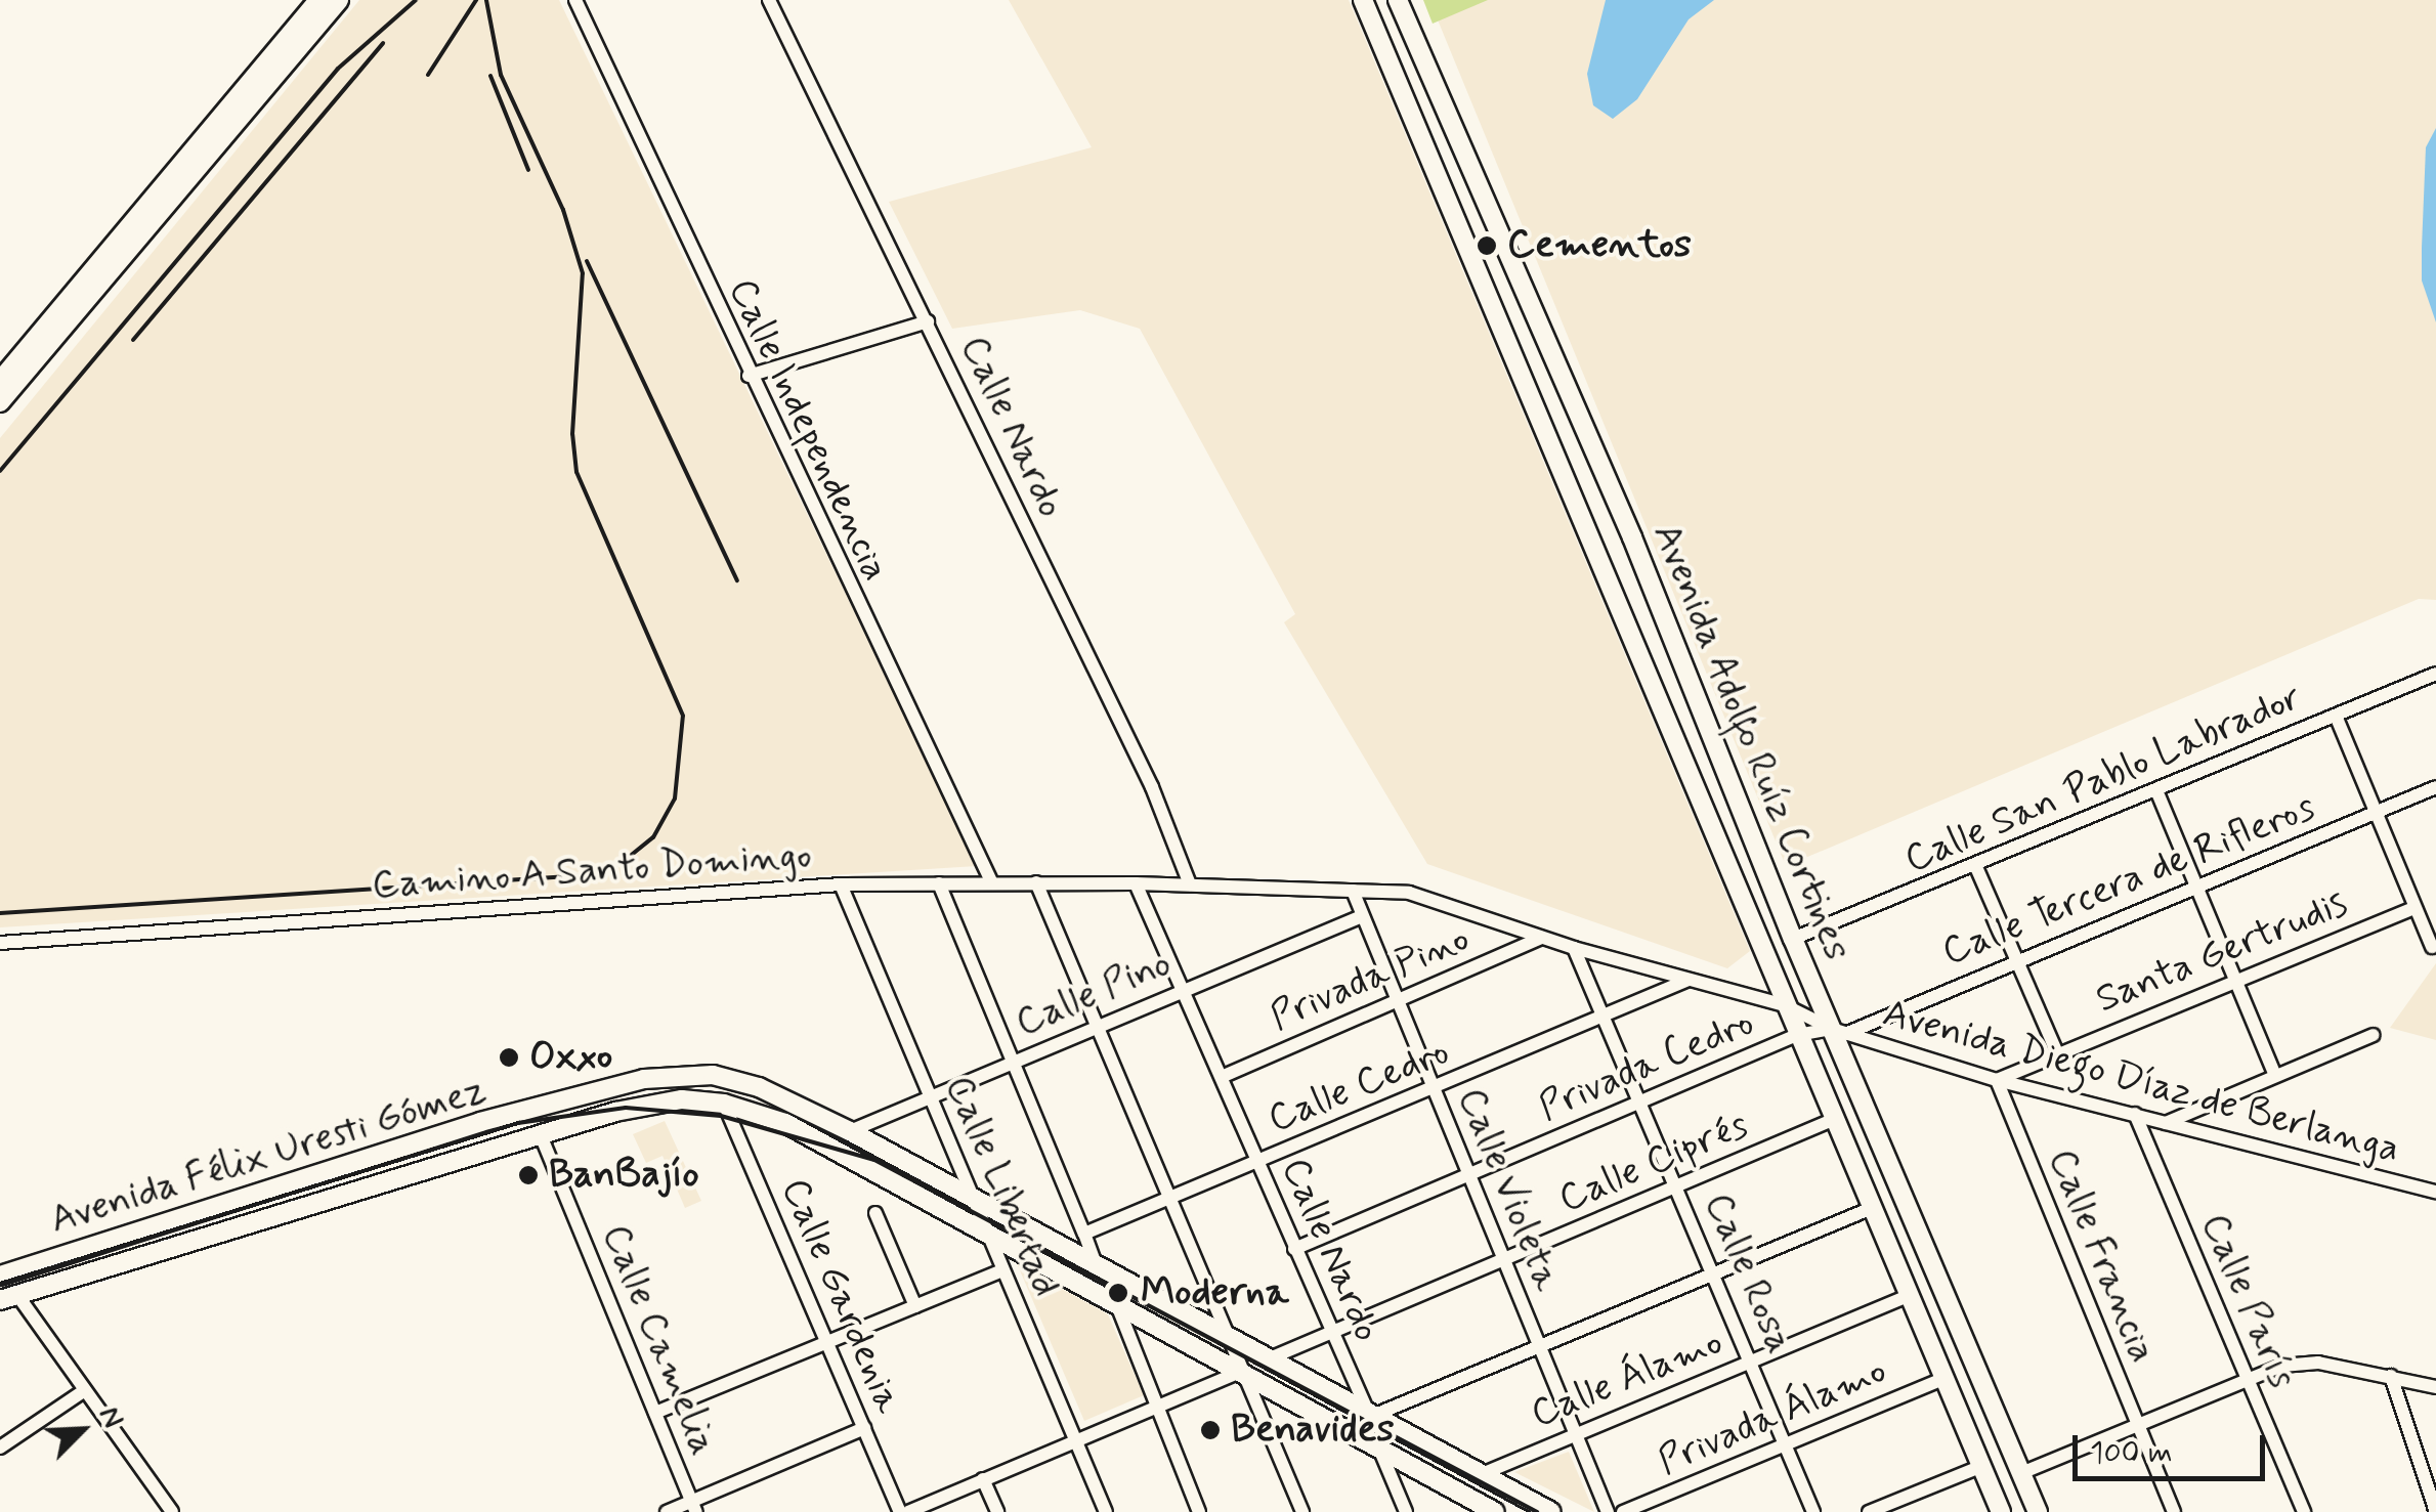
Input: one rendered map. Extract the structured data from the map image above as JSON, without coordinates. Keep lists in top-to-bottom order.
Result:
{
  "streets": {
    "main road": ["Avenida Adolfo Ruíz Cortines", "Avenida Félix Uresti Gómez"],
    "street": [
      "Calle Nardo",
      "Calle Independencia",
      "Calle San Pablo Labrador",
      "Camino A Santo Domingo",
      "Calle Tercera de Rifleros",
      "Santa Gertrudis",
      "Privada Pino",
      "Calle Pino",
      "Privada Cedro",
      "Avenida Diego Díaz de Berlanga",
      "Calle Cedro",
      "Calle Ciprés",
      "Calle Libertad",
      "Calle Violeta",
      "Calle Francia",
      "Calle Rosa",
      "Calle Gardenia",
      "Calle París",
      "Calle Camelia",
      "Calle Álamo",
      "Privada Álamo"
    ]
  },
  "crossings": [
    ["Calle Nardo", "Camino A Santo Domingo"],
    ["Calle Nardo", "Privada Pino"],
    ["Calle Nardo", "Calle Pino"],
    ["Calle Nardo", "Privada Cedro"],
    ["Calle Nardo", "Calle Cedro"],
    ["Calle Nardo", "Avenida Félix Uresti Gómez"],
    ["Calle Nardo", "Calle Ciprés"],
    ["Calle Independencia", "Camino A Santo Domingo"],
    ["Avenida Adolfo Ruíz Cortines", "Calle San Pablo Labrador"],
    ["Avenida Adolfo Ruíz Cortines", "Calle Tercera de Rifleros"],
    ["Avenida Adolfo Ruíz Cortines", "Privada Cedro"],
    ["Avenida Adolfo Ruíz Cortines", "Avenida Diego Díaz de Berlanga"],
    ["Avenida Adolfo Ruíz Cortines", "Calle Ciprés"],
    ["Avenida Adolfo Ruíz Cortines", "Calle Álamo"],
    ["Avenida Adolfo Ruíz Cortines", "Privada Álamo"],
    ["Camino A Santo Domingo", "Calle Libertad"],
    ["Calle Tercera de Rifleros", "Avenida Diego Díaz de Berlanga"],
    ["Santa Gertrudis", "Avenida Diego Díaz de Berlanga"],
    ["Santa Gertrudis", "Calle Francia"],
    ["Privada Pino", "Calle Violeta"],
    ["Calle Pino", "Avenida Félix Uresti Gómez"],
    ["Calle Pino", "Calle Libertad"],
    ["Calle Pino", "Calle Violeta"],
    ["Privada Cedro", "Avenida Diego Díaz de Berlanga"],
    ["Privada Cedro", "Calle Violeta"],
    ["Privada Cedro", "Calle Rosa"],
    ["Avenida Diego Díaz de Berlanga", "Calle Francia"],
    ["Avenida Diego Díaz de Berlanga", "Calle París"],
    ["Calle Cedro", "Calle Violeta"],
    ["Calle Cedro", "Calle Rosa"],
    ["Avenida Félix Uresti Gómez", "Calle Ciprés"],
    ["Avenida Félix Uresti Gómez", "Calle Libertad"],
    ["Avenida Félix Uresti Gómez", "Calle Gardenia"],
    ["Avenida Félix Uresti Gómez", "Calle Camelia"],
    ["Avenida Félix Uresti Gómez", "Calle Álamo"],
    ["Calle Ciprés", "Calle Violeta"],
    ["Calle Ciprés", "Calle Rosa"],
    ["Calle Violeta", "Calle Álamo"],
    ["Calle Rosa", "Calle Álamo"],
    ["Calle Rosa", "Privada Álamo"]
  ],
  "places": [
    "Cementos",
    "Oxxo",
    "BanBajío",
    "Moderna",
    "Benavides"
  ],
  "scale_bar": "100 m",
  "north": "top right"
}
